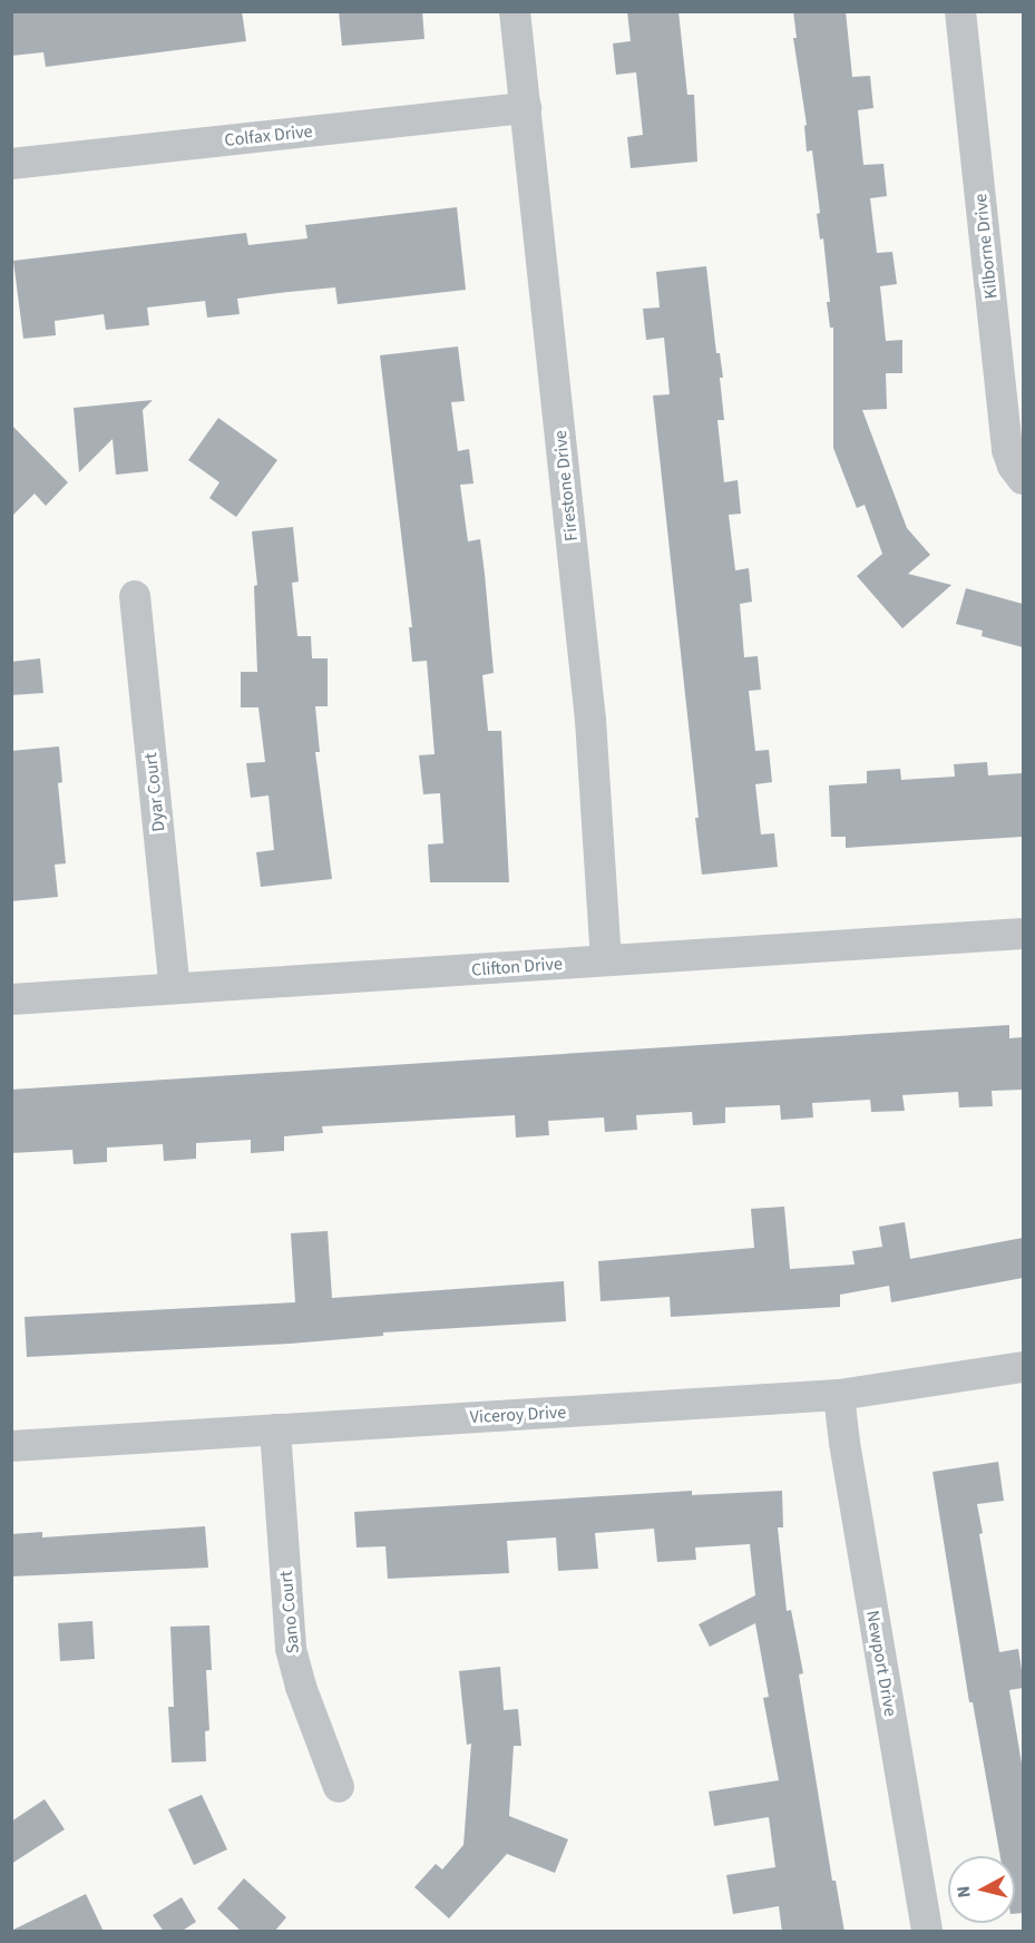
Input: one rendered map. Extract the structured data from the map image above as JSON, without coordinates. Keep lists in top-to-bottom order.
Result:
{
  "streets": {
    "street": [
      "Colfax Drive",
      "Kilborne Drive",
      "Firestone Drive",
      "Dyar Court",
      "Clifton Drive",
      "Viceroy Drive",
      "Sano Court",
      "Newport Drive"
    ]
  },
  "crossings": [
    ["Colfax Drive", "Firestone Drive"],
    ["Firestone Drive", "Clifton Drive"],
    ["Dyar Court", "Clifton Drive"],
    ["Viceroy Drive", "Sano Court"],
    ["Viceroy Drive", "Newport Drive"]
  ],
  "north": "left"
}
